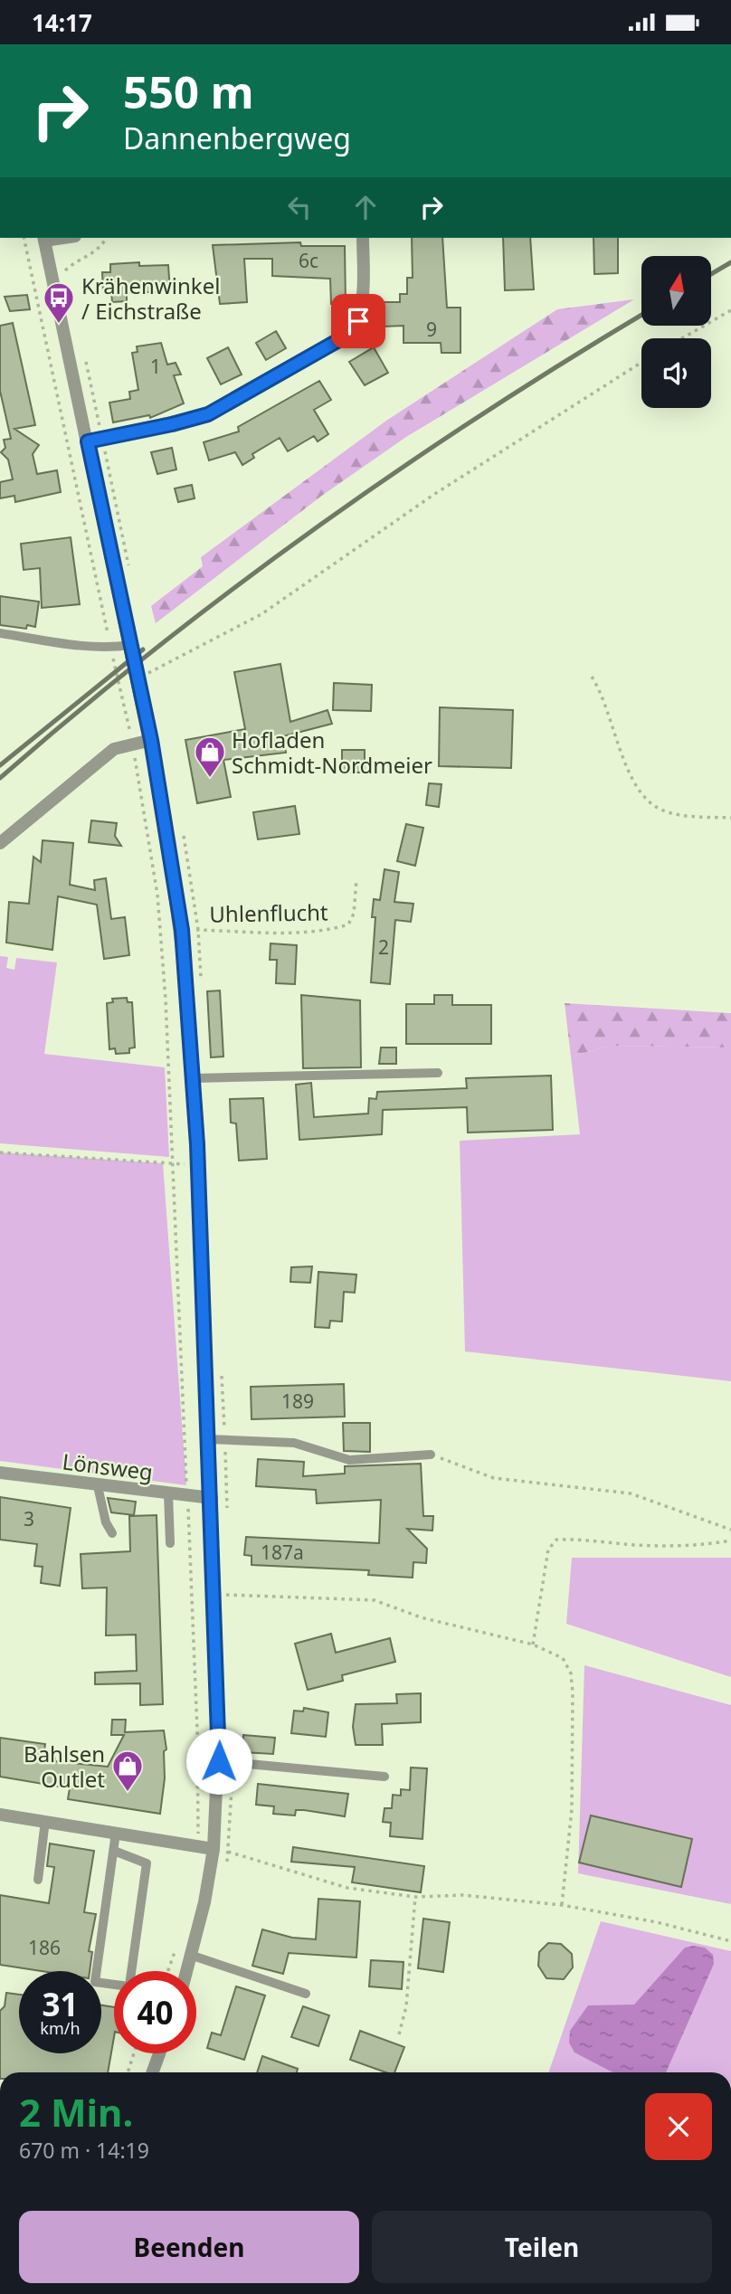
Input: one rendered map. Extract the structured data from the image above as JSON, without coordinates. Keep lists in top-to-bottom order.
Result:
{
  "streets": {
    "street": ["Lönsweg"],
    "path": ["Uhlenflucht"]
  },
  "places": {
    "bus stop": ["Krähenwinkel / Eichstraße"],
    "shop": ["Hofladen Schmidt-Nordmeier", "Bahlsen Outlet"]
  },
  "house_numbers": [
    "6c",
    "9",
    "1",
    "2",
    "189",
    "3",
    "187a",
    "186"
  ],
  "north": "top",
  "page": {
    "status": "14:17",
    "turn": ["550 m", "Dannenbergweg"],
    "speed": "31 km/h",
    "limit": "40",
    "heading": ["2 Min.", "670 m · 14:19"],
    "buttons": ["Beenden", "Teilen"]
  }
}
